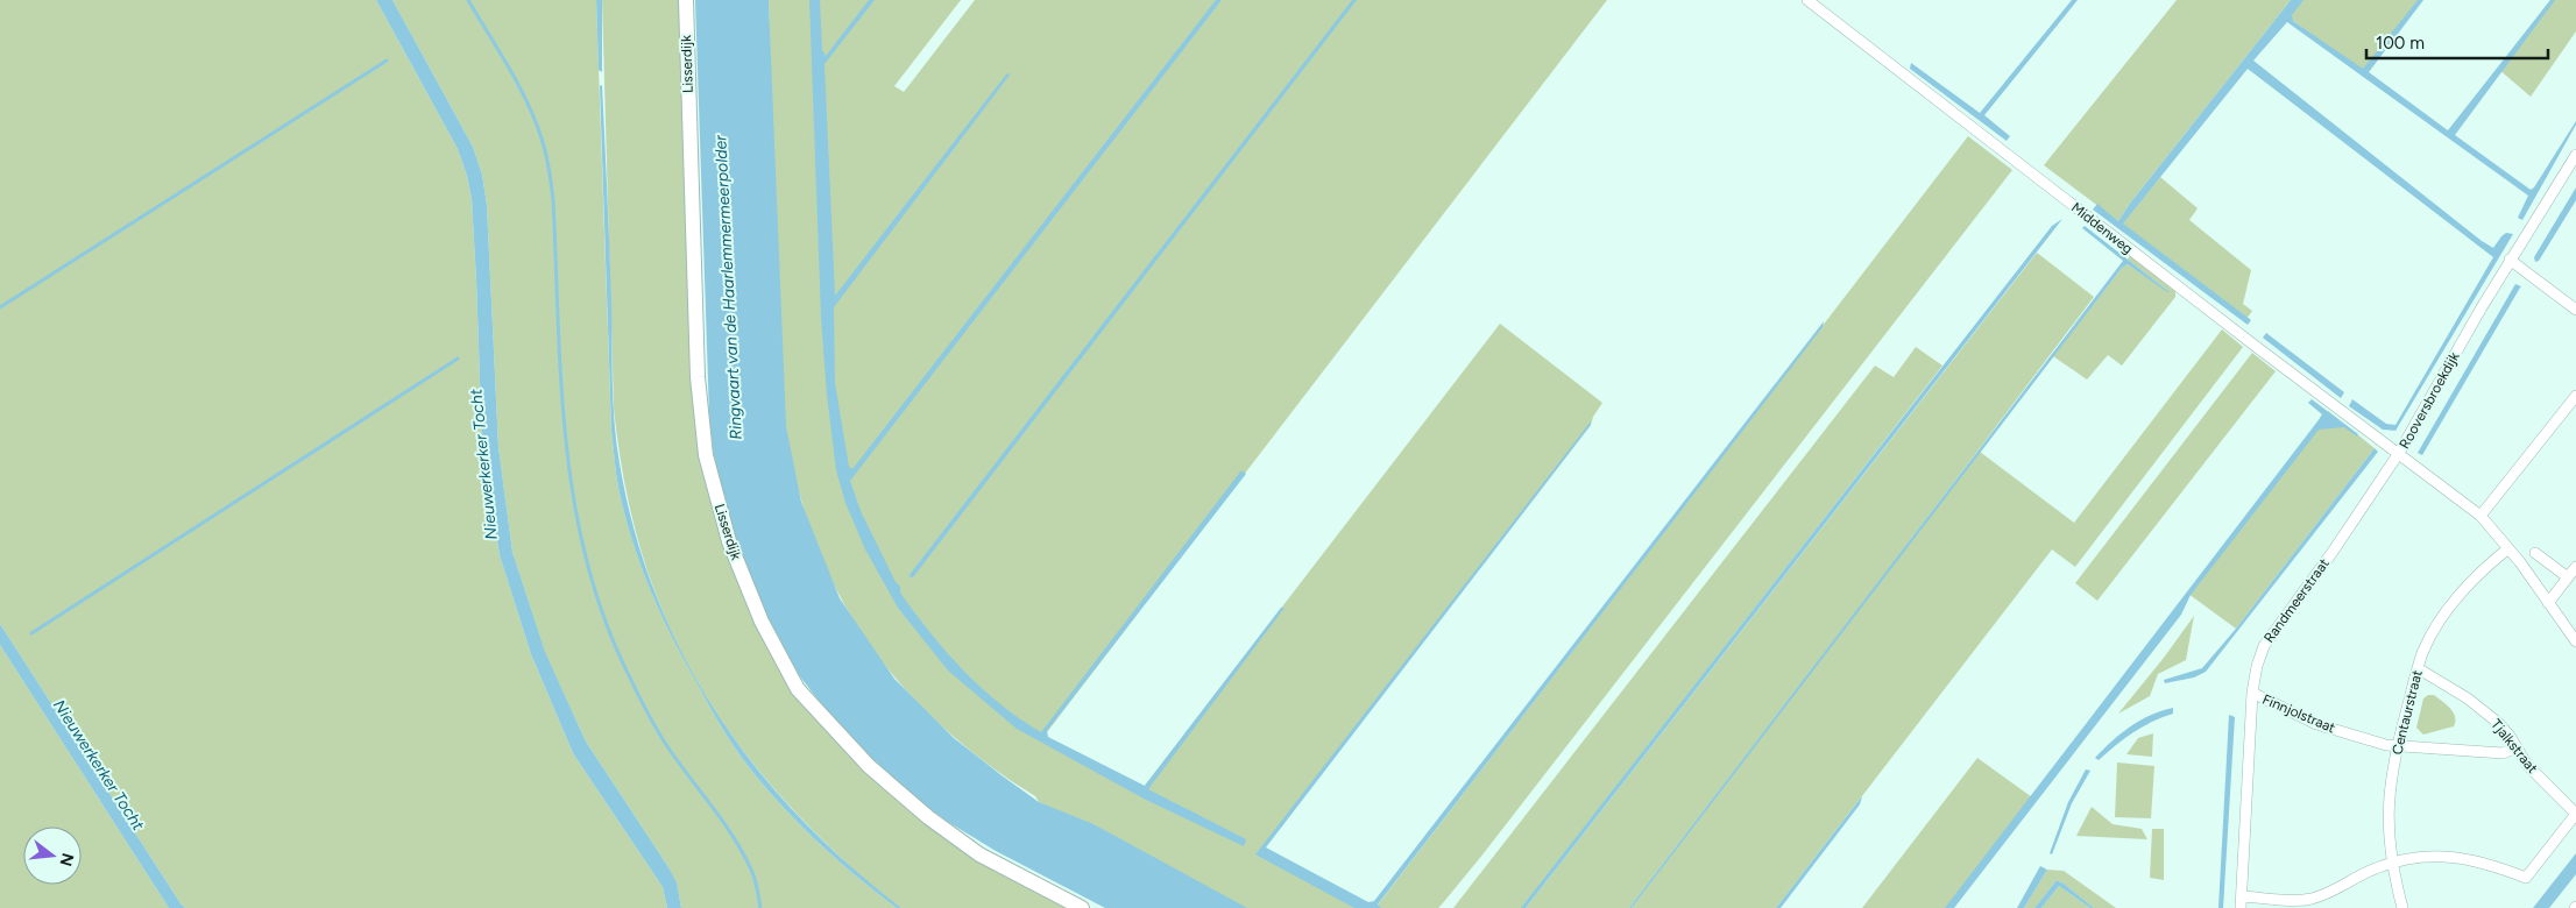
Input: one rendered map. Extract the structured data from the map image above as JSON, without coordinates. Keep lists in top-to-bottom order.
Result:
{
  "streets": {
    "street": [
      "Lisserdijk",
      "Middenweg",
      "Rooversbroekdijk",
      "Randmeerstraat",
      "Centaurstraat",
      "Finnjolstraat",
      "Tjalkstraat"
    ]
  },
  "crossings": [
    ["Middenweg", "Rooversbroekdijk"],
    ["Middenweg", "Randmeerstraat"],
    ["Rooversbroekdijk", "Randmeerstraat"],
    ["Rooversbroekdijk", "Centaurstraat"],
    ["Randmeerstraat", "Finnjolstraat"],
    ["Centaurstraat", "Finnjolstraat"],
    ["Centaurstraat", "Tjalkstraat"],
    ["Finnjolstraat", "Tjalkstraat"]
  ],
  "water": ["Ringvaart van de Haarlemmermeerpolder", "Nieuwerkerker Tocht"],
  "scale_bar": "100 m",
  "north": "right"
}
